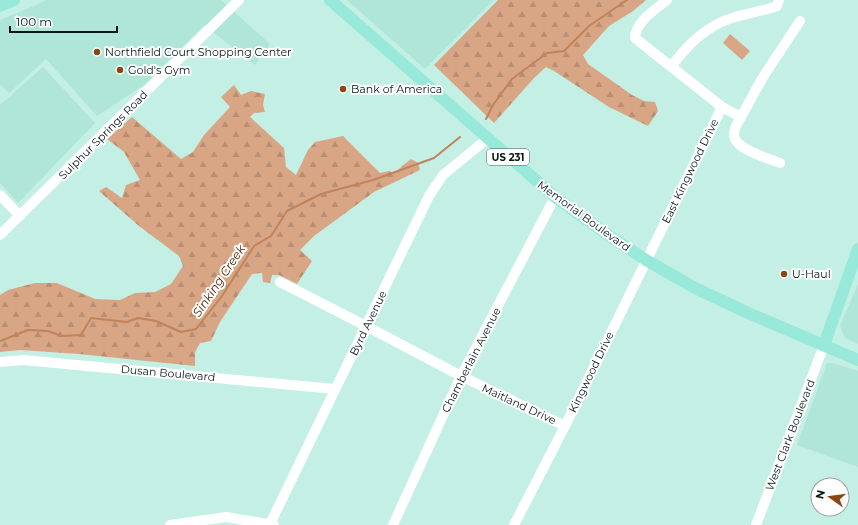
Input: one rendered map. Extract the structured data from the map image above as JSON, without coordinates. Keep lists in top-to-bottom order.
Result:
{
  "streets": {
    "main road": ["US 231", "Memorial Boulevard"],
    "street": [
      "Sulphur Springs Road",
      "East Kingwood Drive",
      "Byrd Avenue",
      "Chamberlain Avenue",
      "Kingwood Drive",
      "Dusan Boulevard",
      "Maitland Drive",
      "West Clark Boulevard"
    ]
  },
  "crossings": [
    ["East Kingwood Drive", "Memorial Boulevard"],
    ["East Kingwood Drive", "Kingwood Drive"],
    ["Memorial Boulevard", "Byrd Avenue"],
    ["Memorial Boulevard", "Chamberlain Avenue"],
    ["Memorial Boulevard", "Kingwood Drive"],
    ["Memorial Boulevard", "West Clark Boulevard"],
    ["Byrd Avenue", "Dusan Boulevard"],
    ["Byrd Avenue", "Maitland Drive"],
    ["Chamberlain Avenue", "Maitland Drive"],
    ["Kingwood Drive", "Maitland Drive"]
  ],
  "water": ["Sinking Creek"],
  "places": [
    "Northfield Court Shopping Center",
    "Gold's Gym",
    "Bank of America",
    "U-Haul"
  ],
  "scale_bar": "100 m",
  "north": "left"
}
